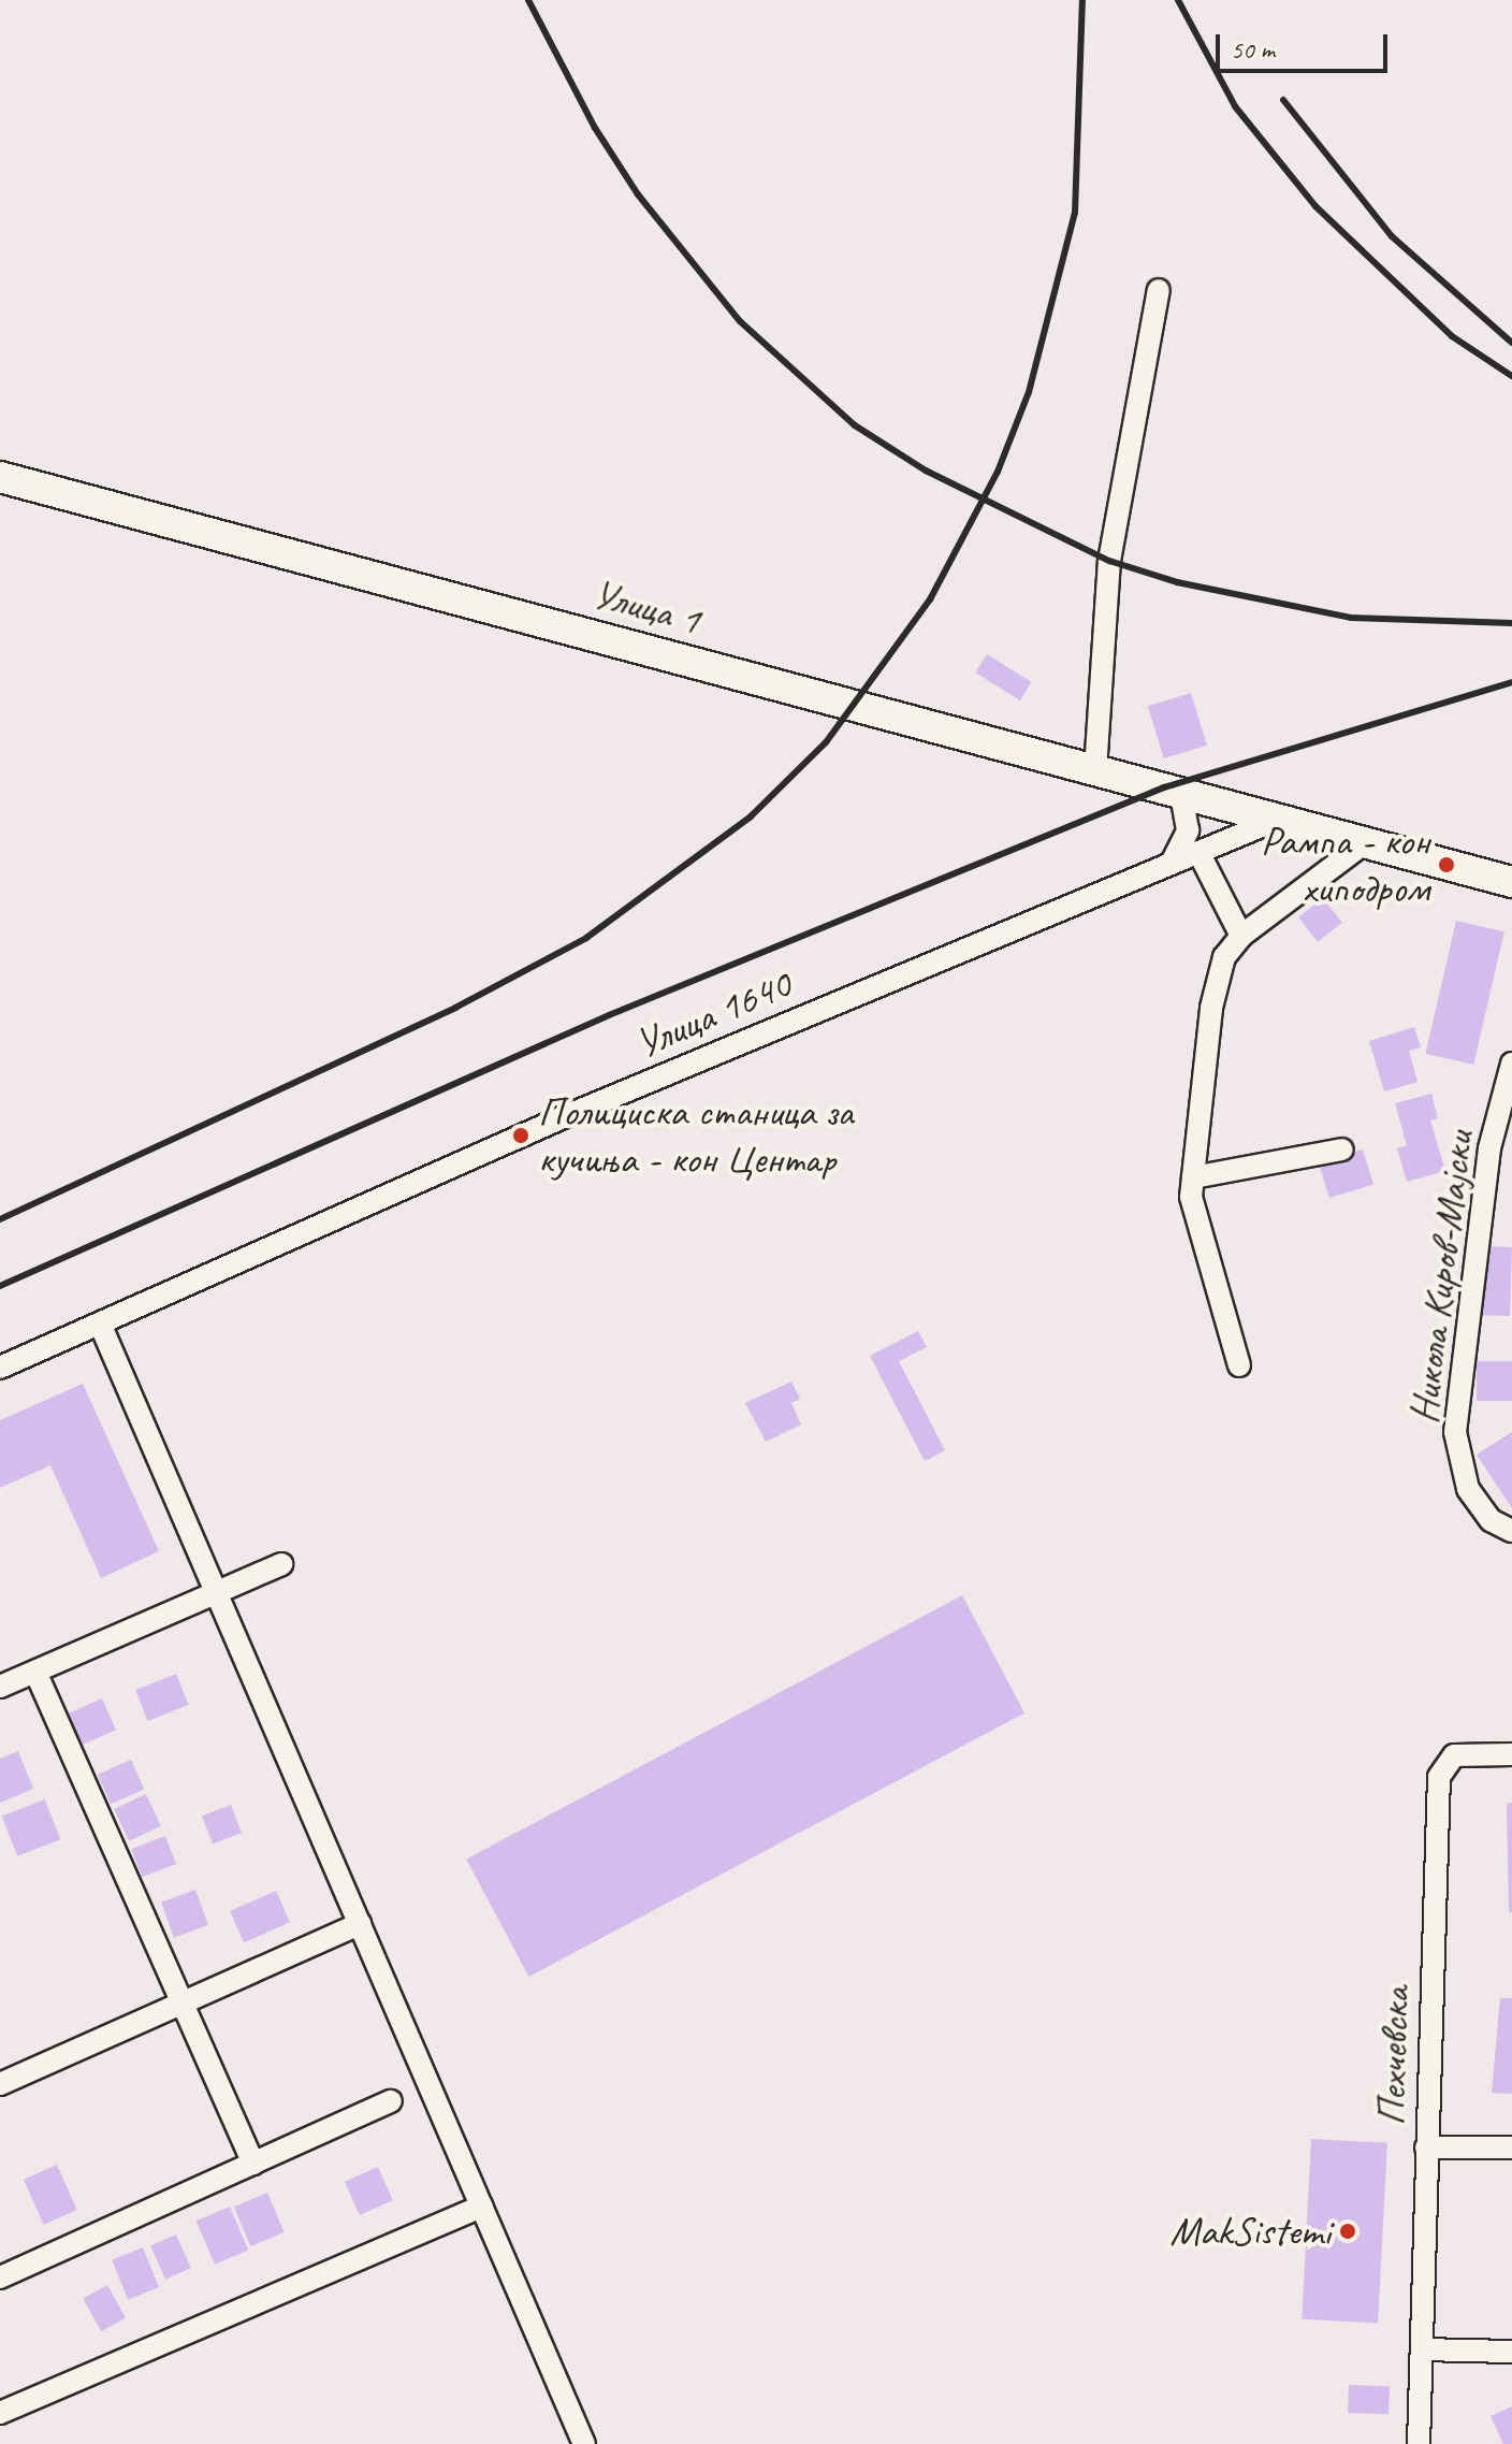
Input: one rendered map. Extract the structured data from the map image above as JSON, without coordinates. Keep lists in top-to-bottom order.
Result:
{
  "streets": {
    "main road": ["Улица 1"],
    "street": ["Улица 1640", "Никола Киров-Мајски", "Пехчевска"]
  },
  "crossings": [
    ["Улица 1", "Улица 1640"]
  ],
  "places": ["Рампа - кон хиподром", "Полициска станица за кучиња - кон Центар", "MakSistemi"],
  "scale_bar": "50 m"
}
